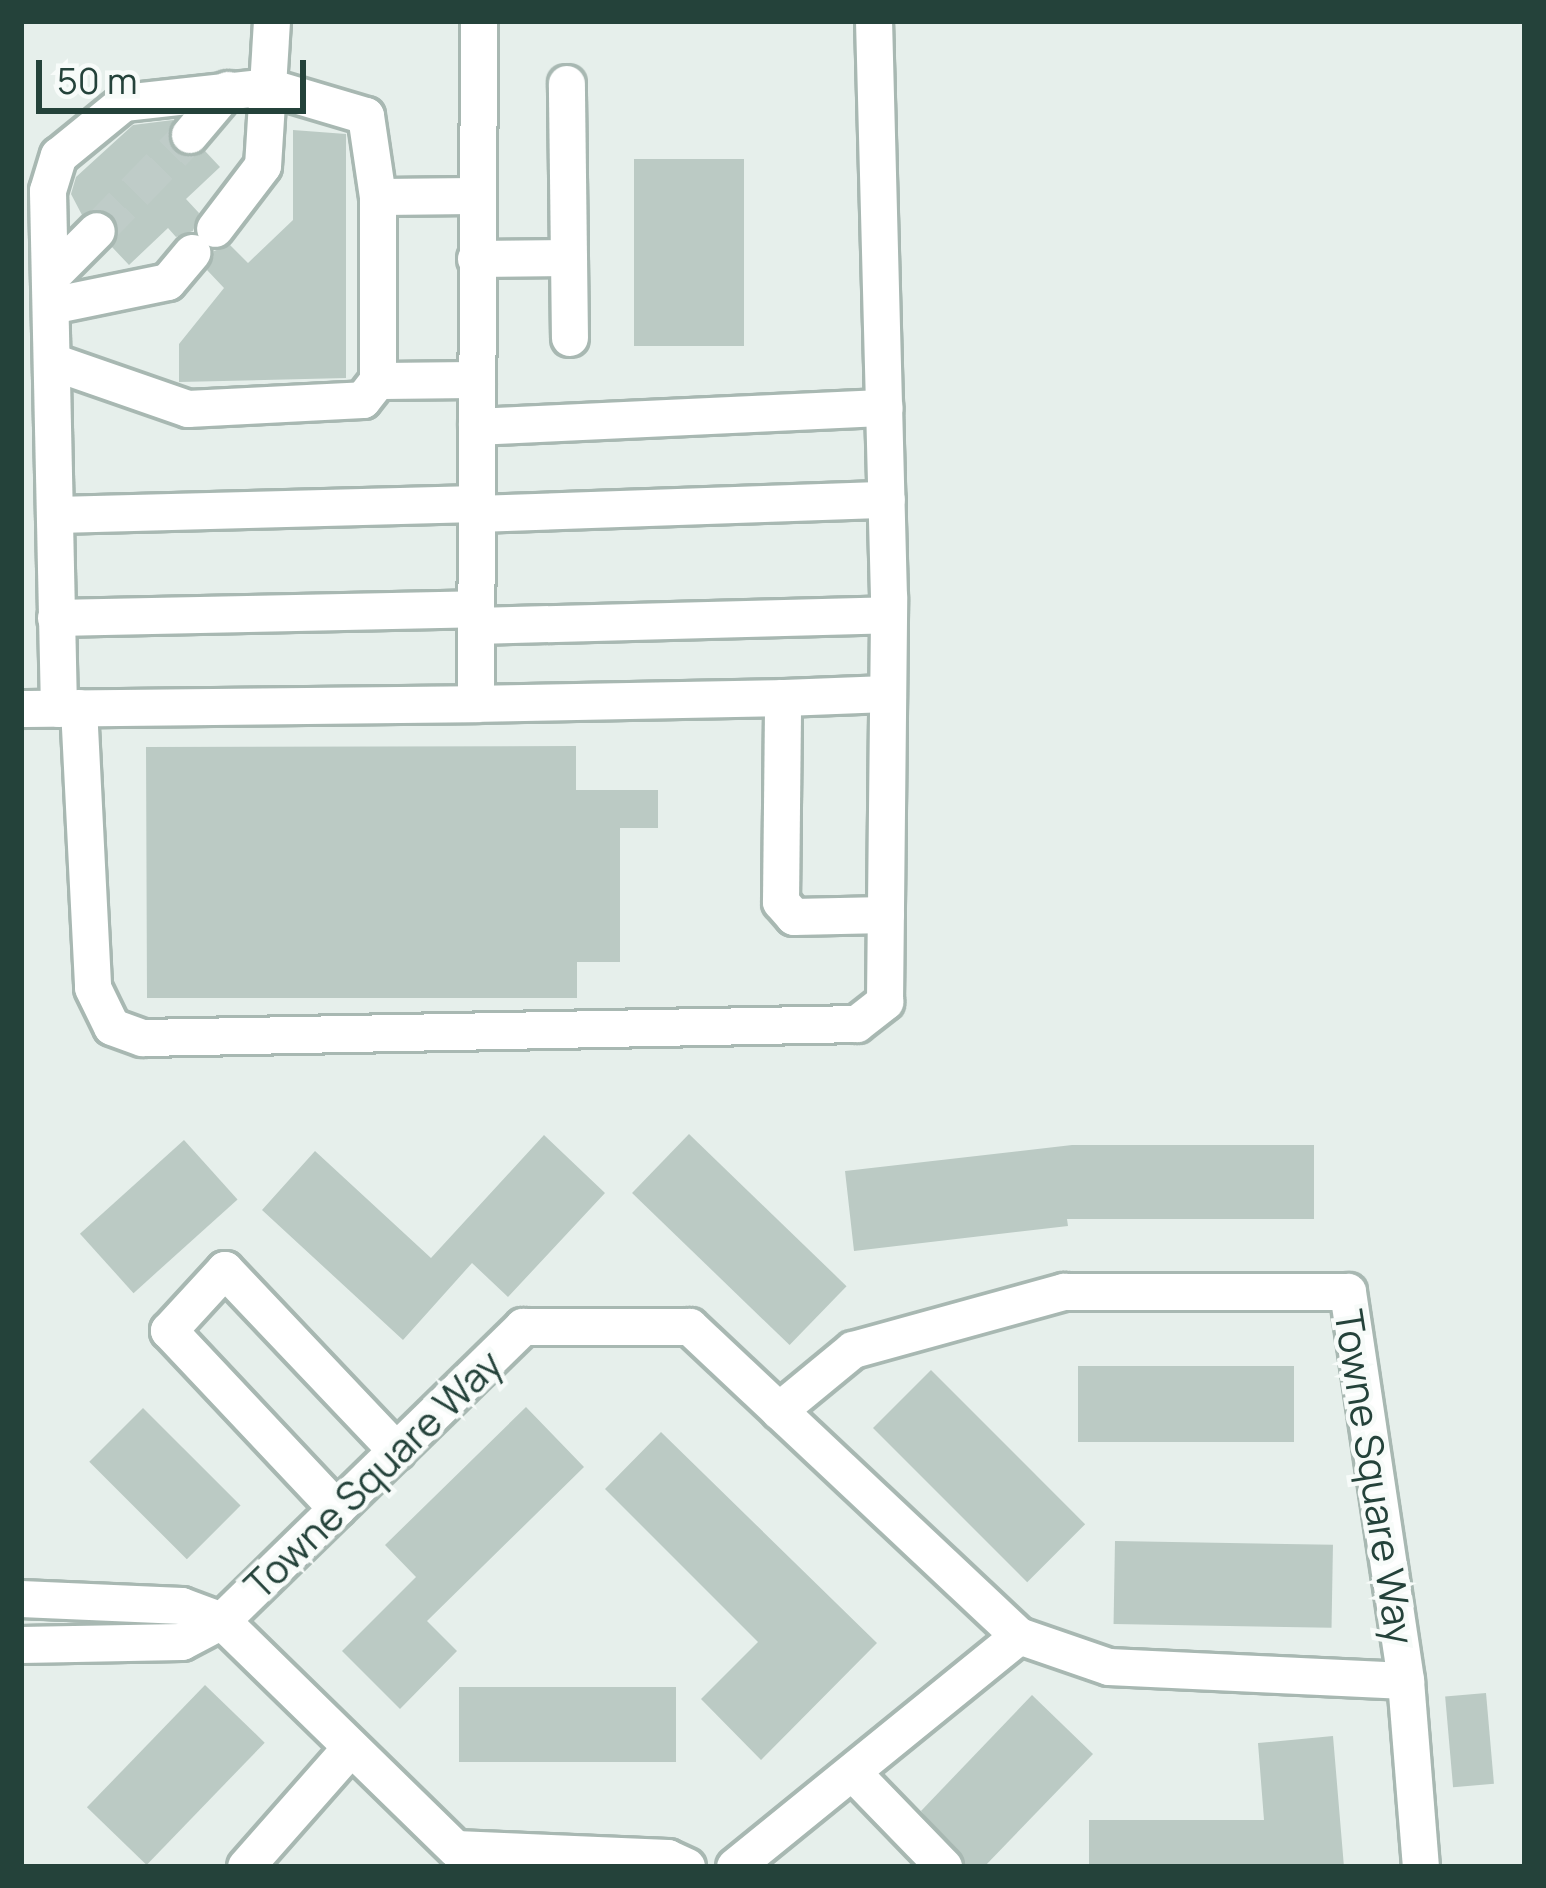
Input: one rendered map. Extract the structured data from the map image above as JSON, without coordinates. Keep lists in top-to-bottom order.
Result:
{
  "streets": {
    "street": ["Towne Square Way"]
  },
  "scale_bar": "50 m"
}
